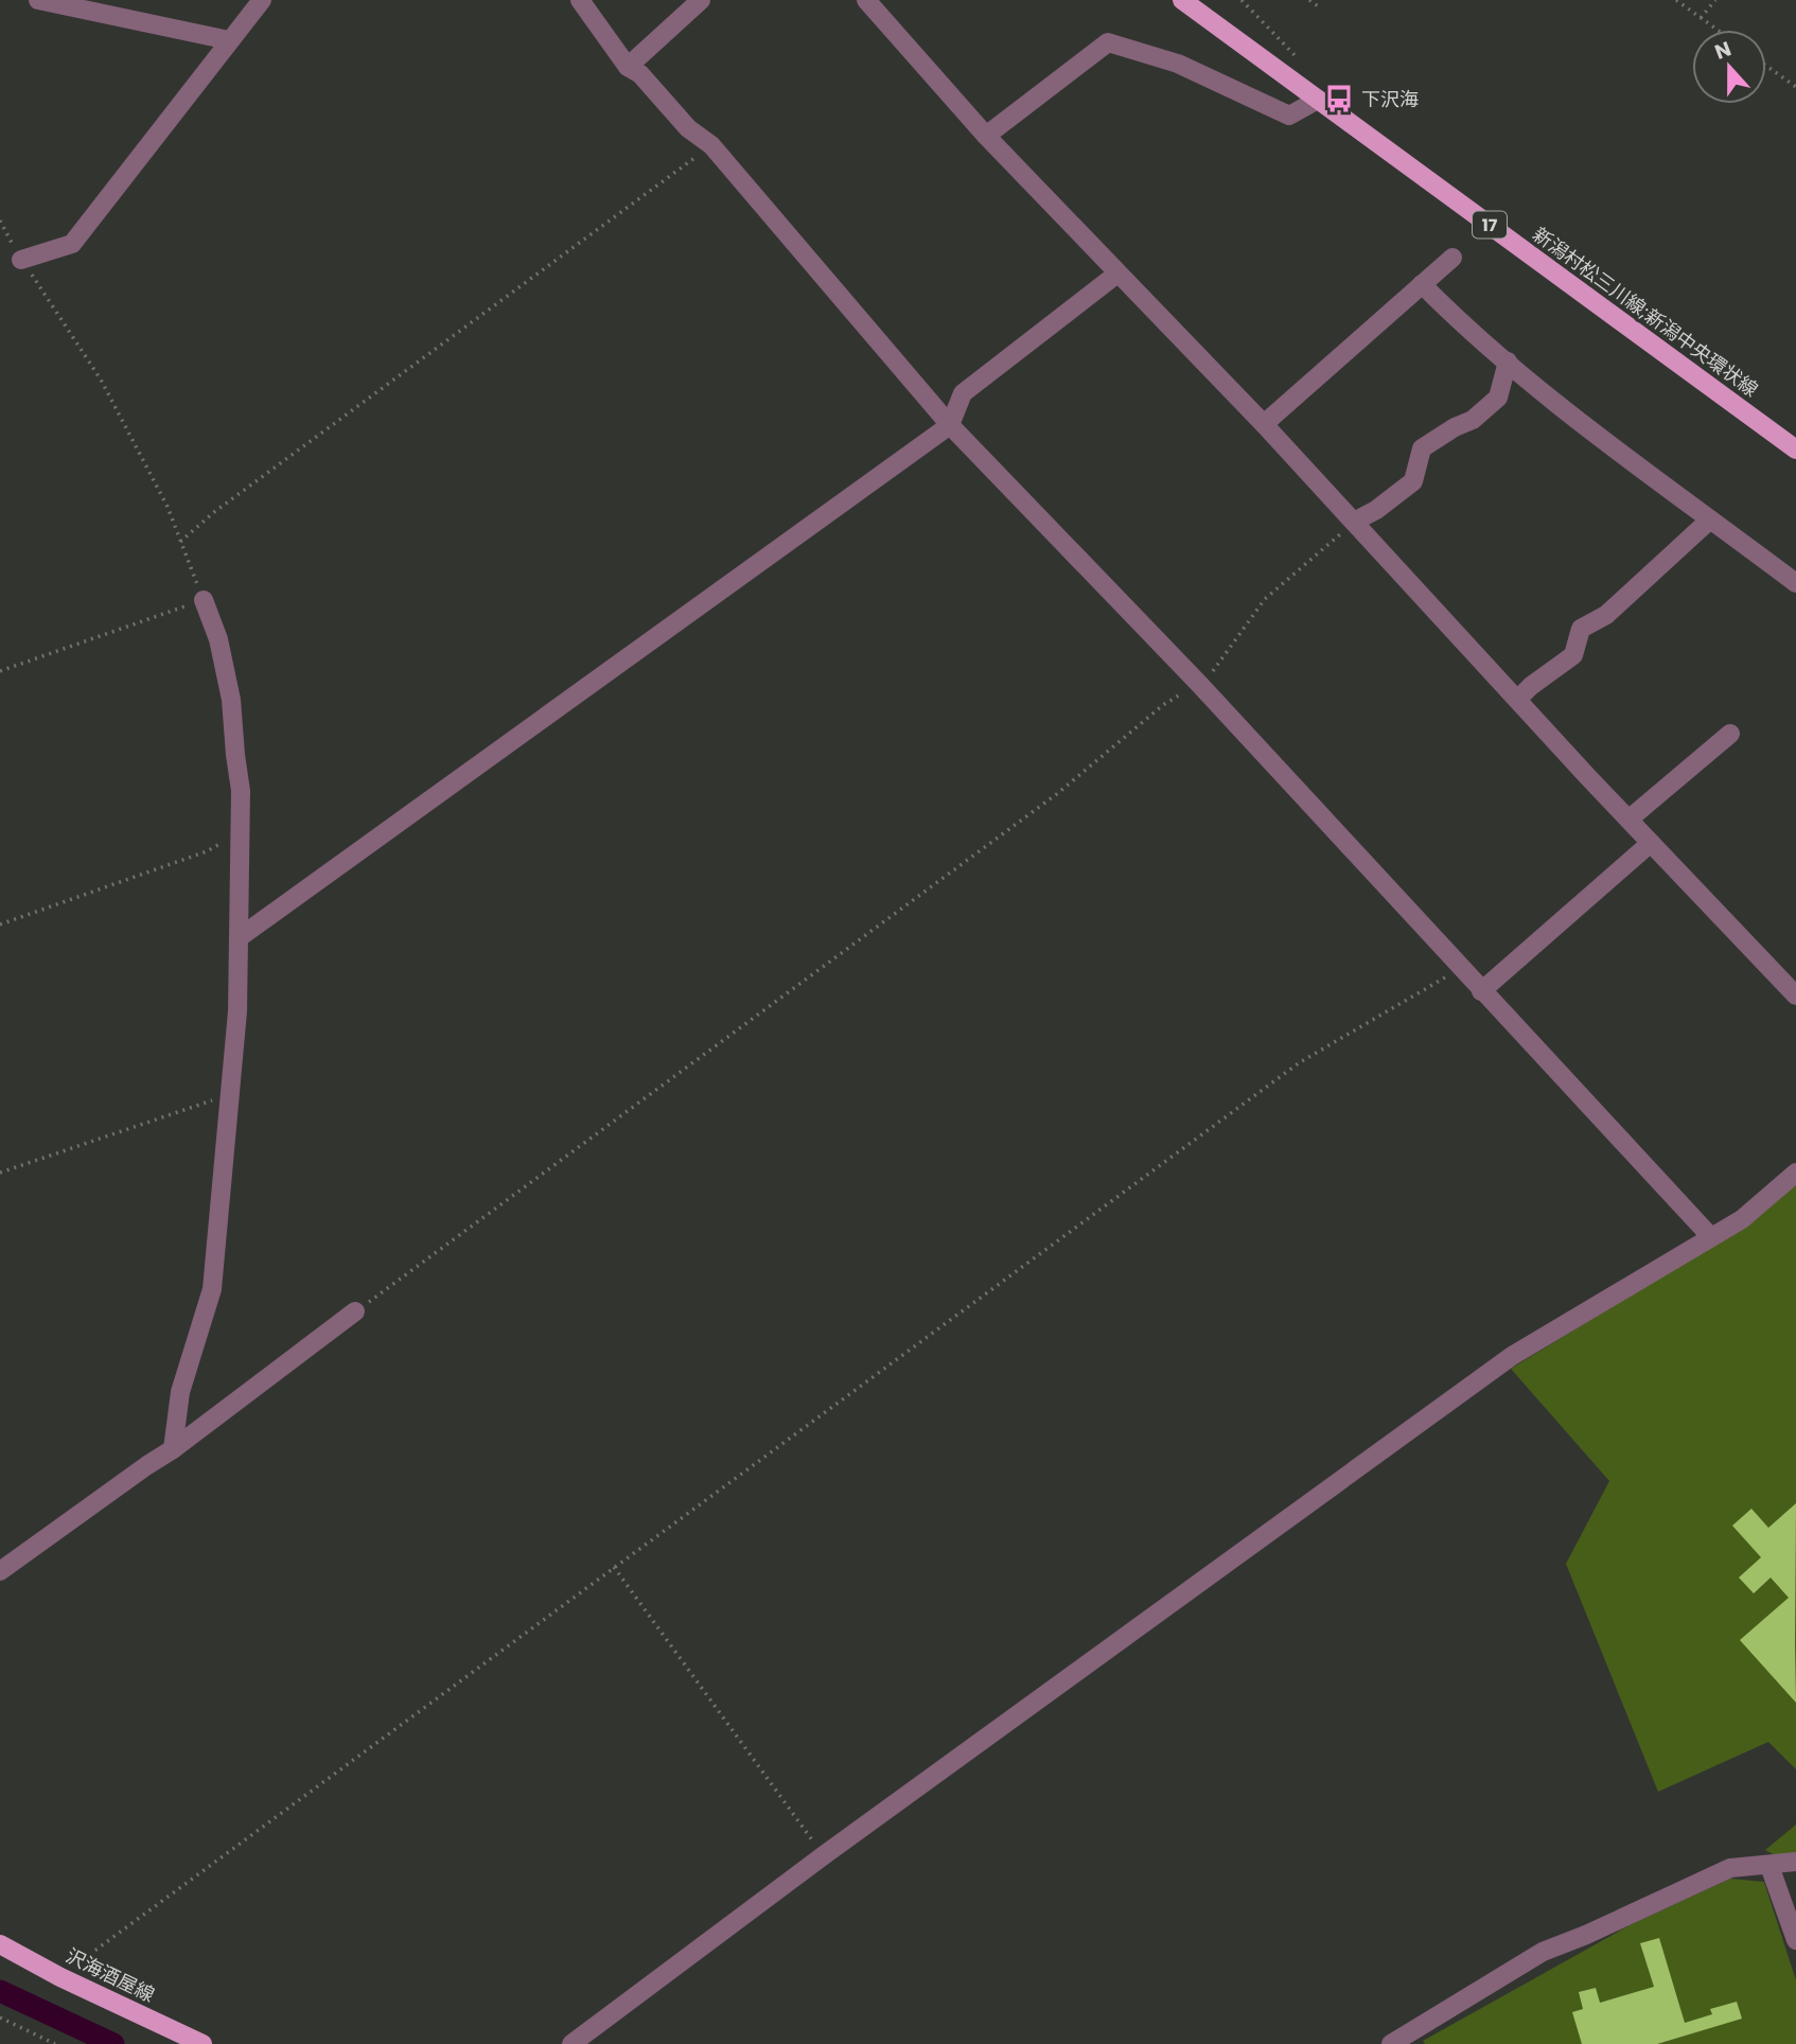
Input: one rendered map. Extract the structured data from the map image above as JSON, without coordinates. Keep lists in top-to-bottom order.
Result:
{
  "streets": {
    "main road": ["17", "新潟村松三川線;新潟中央環状線", "沢海酒屋線"]
  },
  "places": {
    "bus stop": ["下沢海"]
  },
  "north": "top"
}
